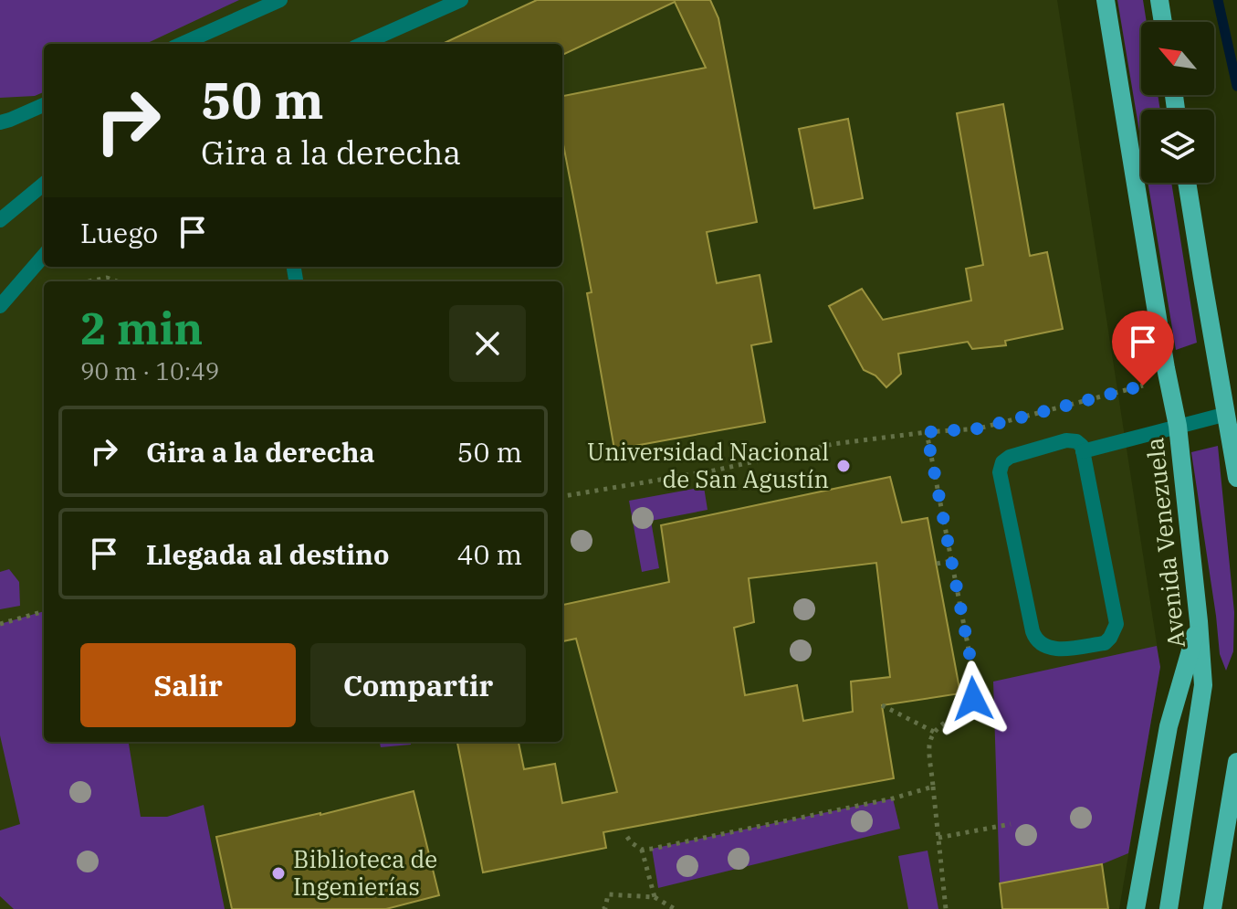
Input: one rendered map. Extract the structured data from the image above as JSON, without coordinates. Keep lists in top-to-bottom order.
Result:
{
  "streets": {
    "main road": ["Avenida Venezuela"]
  },
  "places": ["Universidad Nacional de San Agustín", "Biblioteca de Ingenierías"],
  "north": "top left",
  "page": {
    "turn": ["50 m", "Gira a la derecha"],
    "then": "Luego",
    "heading": ["2 min", "90 m · 10:49"],
    "list": [
      {
        "name": "Gira a la derecha",
        "value": "50 m"
      },
      {
        "name": "Llegada al destino",
        "value": "40 m"
      }
    ],
    "buttons": ["Salir", "Compartir"]
  }
}
